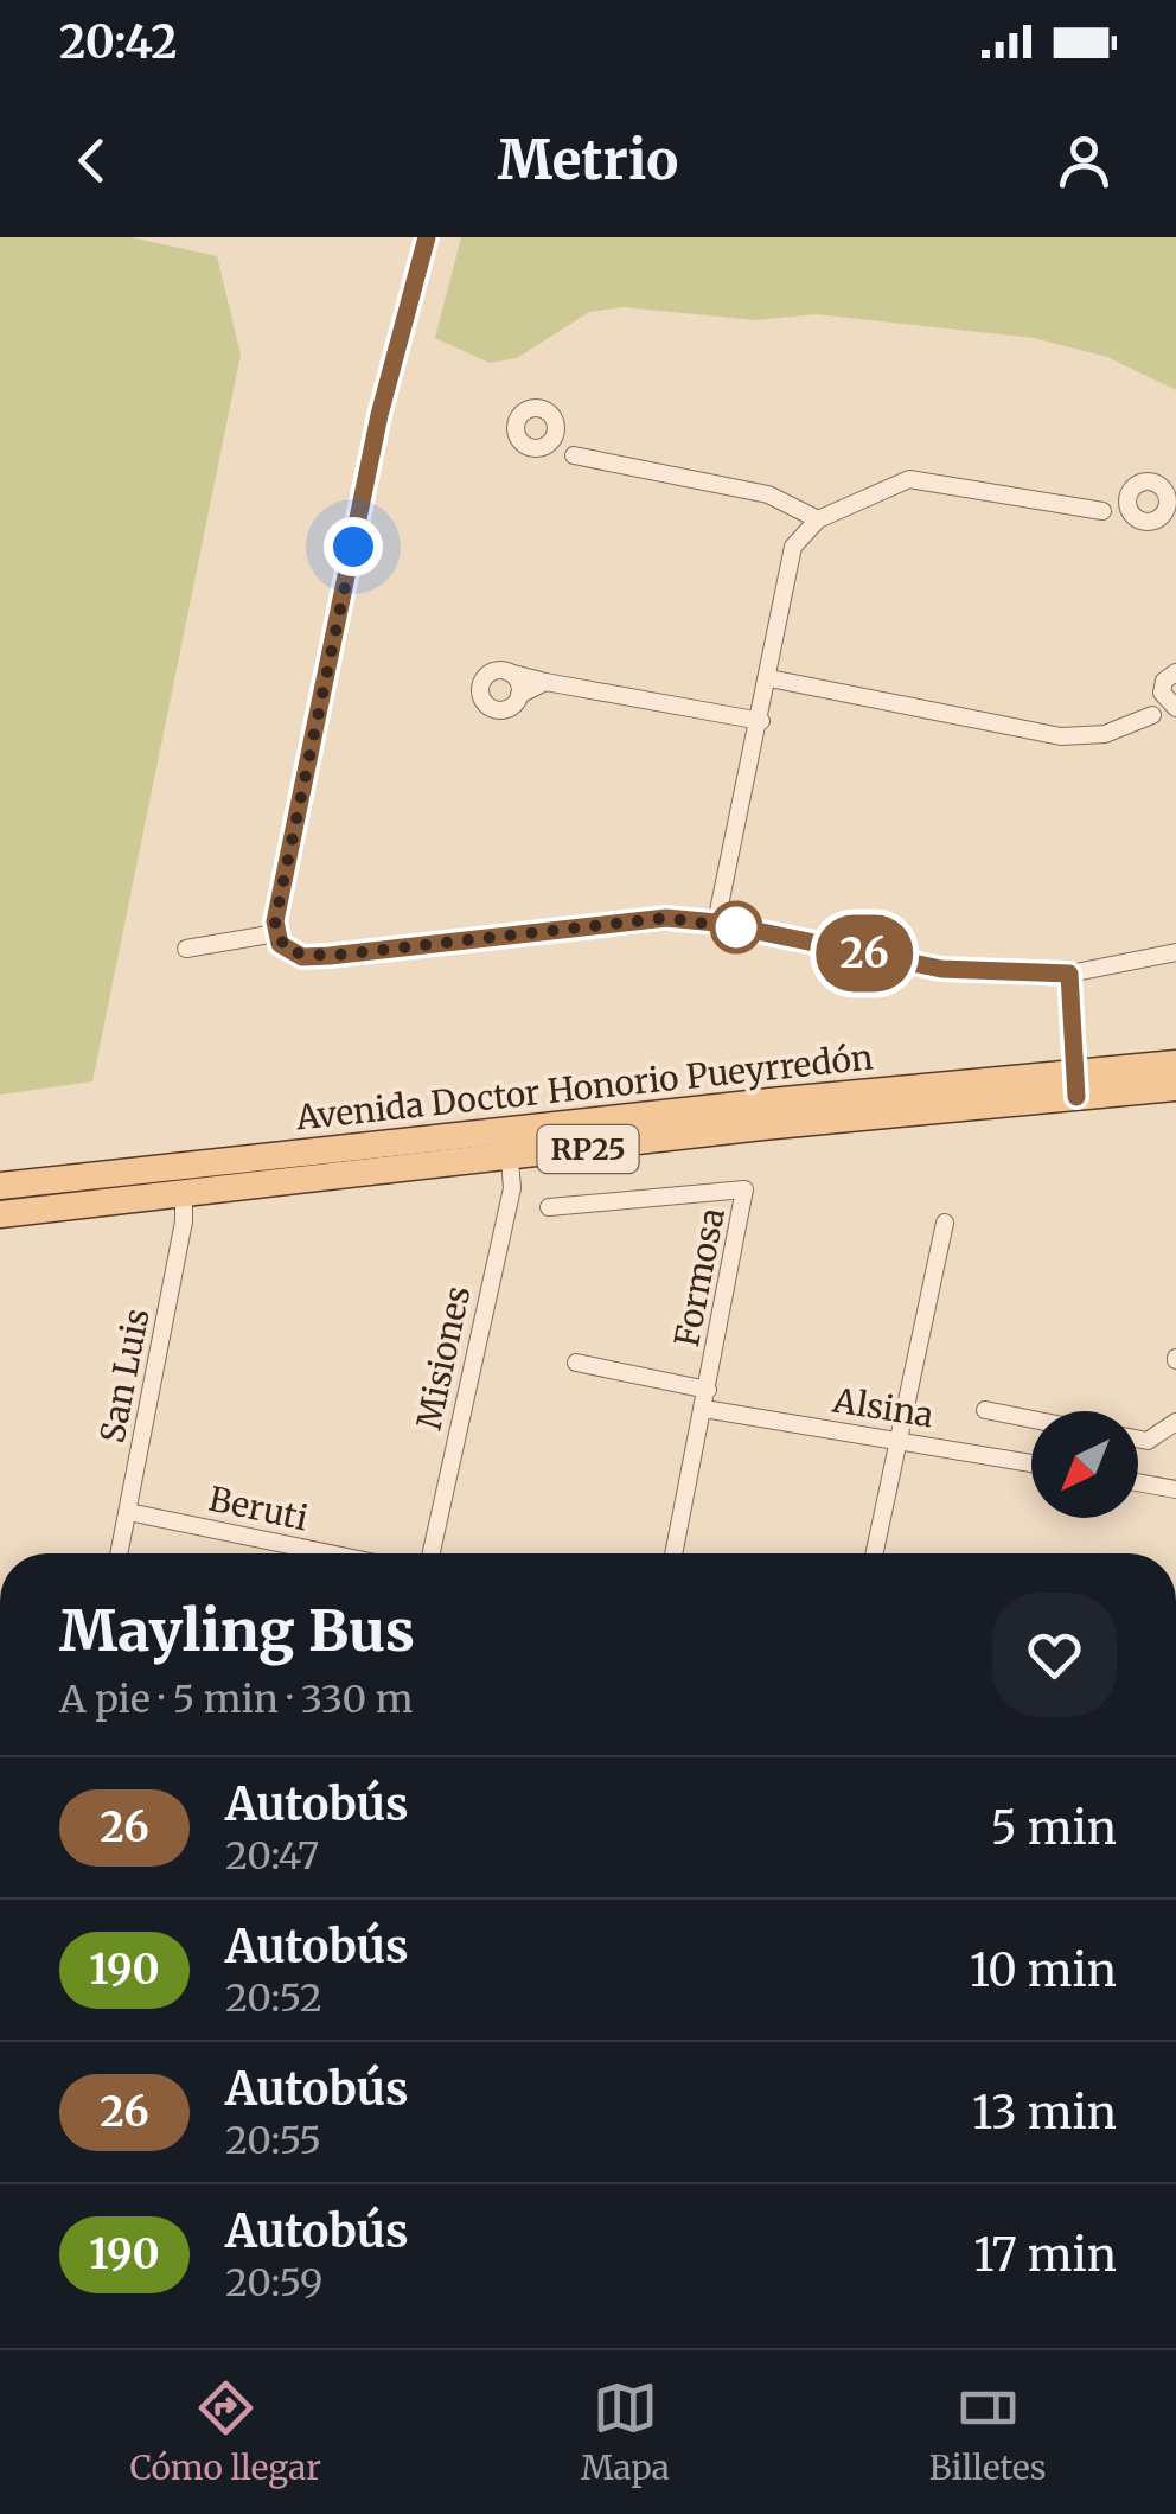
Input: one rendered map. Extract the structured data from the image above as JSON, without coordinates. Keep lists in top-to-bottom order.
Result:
{
  "streets": {
    "main road": ["Avenida Doctor Honorio Pueyrredón", "RP25"],
    "street": [
      "Formosa",
      "Misiones",
      "San Luis",
      "Alsina",
      "Beruti"
    ]
  },
  "crossings": [
    ["Avenida Doctor Honorio Pueyrredón", "Misiones"],
    ["Avenida Doctor Honorio Pueyrredón", "San Luis"],
    ["Formosa", "Alsina"],
    ["San Luis", "Beruti"]
  ],
  "lines": ["bus line 26"],
  "north": "bottom left",
  "page": {
    "status": "20:42",
    "header": "Metrio",
    "on_map": "26",
    "heading": ["Mayling Bus", "A pie · 5 min · 330 m"],
    "list": [
      {
        "mark": "26",
        "name": "Autobús",
        "note": "20:47",
        "value": "5 min"
      },
      {
        "mark": "190",
        "name": "Autobús",
        "note": "20:52",
        "value": "10 min"
      },
      {
        "mark": "26",
        "name": "Autobús",
        "note": "20:55",
        "value": "13 min"
      },
      {
        "mark": "190",
        "name": "Autobús",
        "note": "20:59",
        "value": "17 min"
      }
    ],
    "tabs": ["Cómo llegar", "Mapa", "Billetes"]
  }
}
